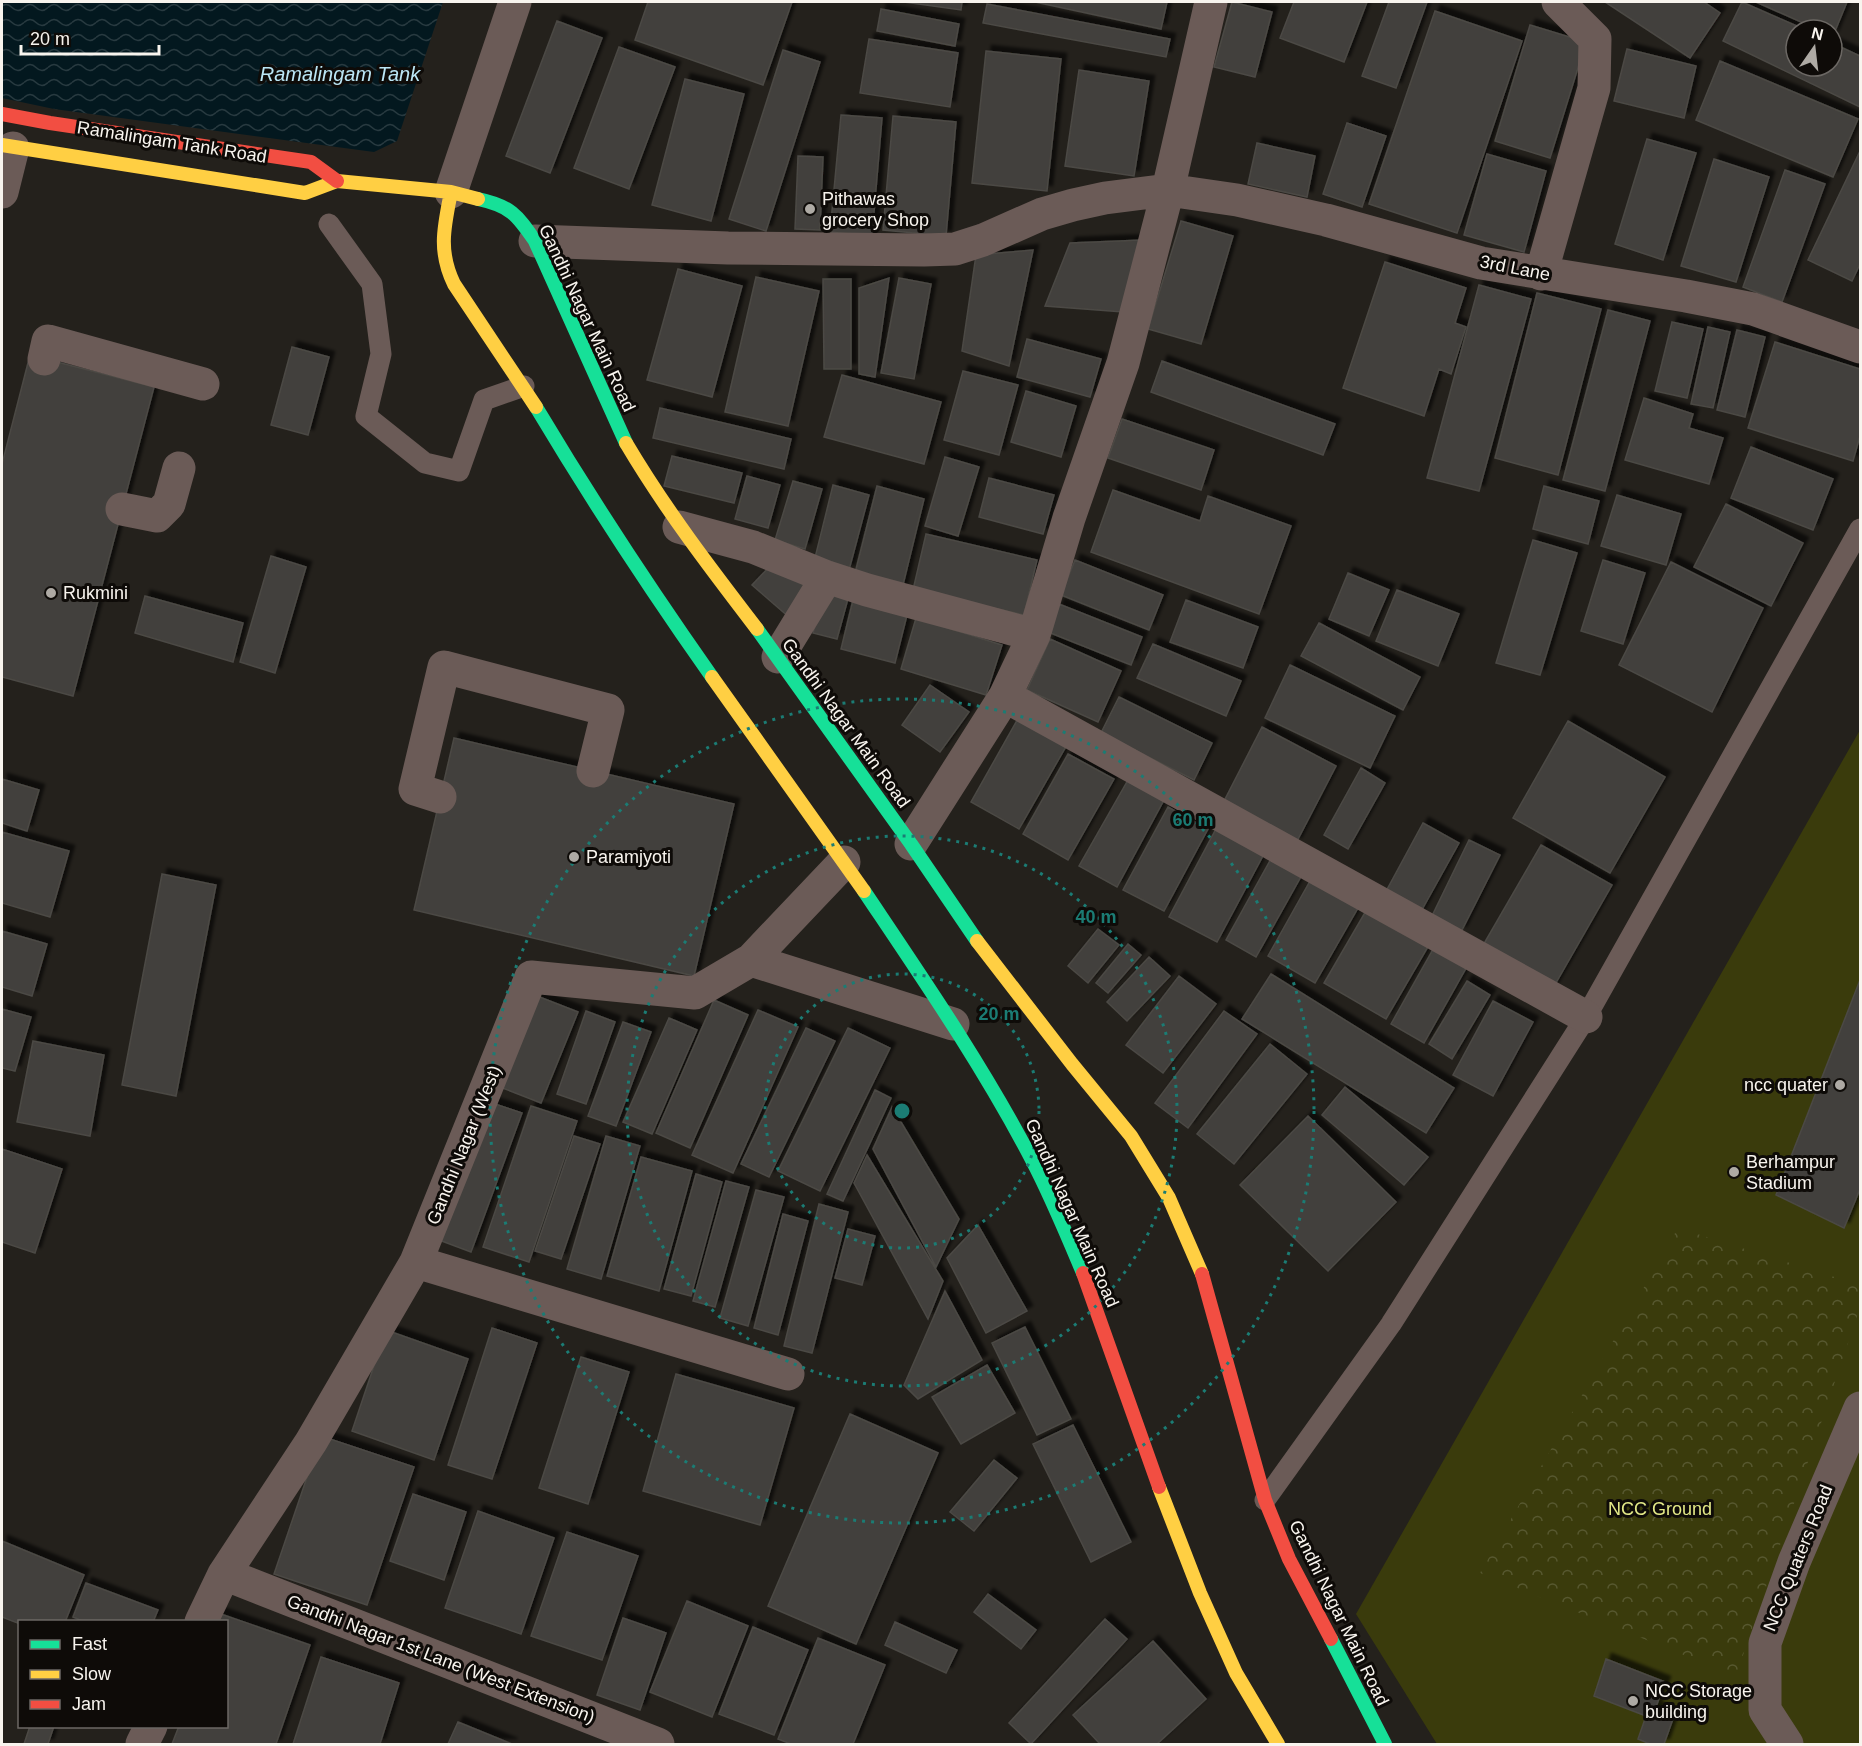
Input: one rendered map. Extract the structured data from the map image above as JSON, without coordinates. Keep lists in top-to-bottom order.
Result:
{
  "streets": {
    "street": [
      "Ramalingam Tank Road",
      "3rd Lane",
      "Gandhi Nagar Main Road",
      "Gandhi Nagar (West)",
      "NCC Quaters Road",
      "Gandhi Nagar 1st Lane (West Extension)"
    ]
  },
  "crossings": [
    ["Ramalingam Tank Road", "Gandhi Nagar Main Road"],
    ["3rd Lane", "Gandhi Nagar Main Road"],
    ["Gandhi Nagar Main Road", "Gandhi Nagar (West)"],
    ["Gandhi Nagar (West)", "Gandhi Nagar 1st Lane (West Extension)"]
  ],
  "water": ["Ramalingam Tank"],
  "parks": ["NCC Ground"],
  "places": [
    "Pithawas grocery Shop",
    "Rukmini",
    "Paramjyoti",
    "ncc quater",
    "Berhampur Stadium",
    "NCC Storage building"
  ],
  "legend": ["Fast", "Slow", "Jam"],
  "scale_bar": "20 m",
  "north": "top",
  "rings": ["60 m", "40 m", "20 m"]
}
